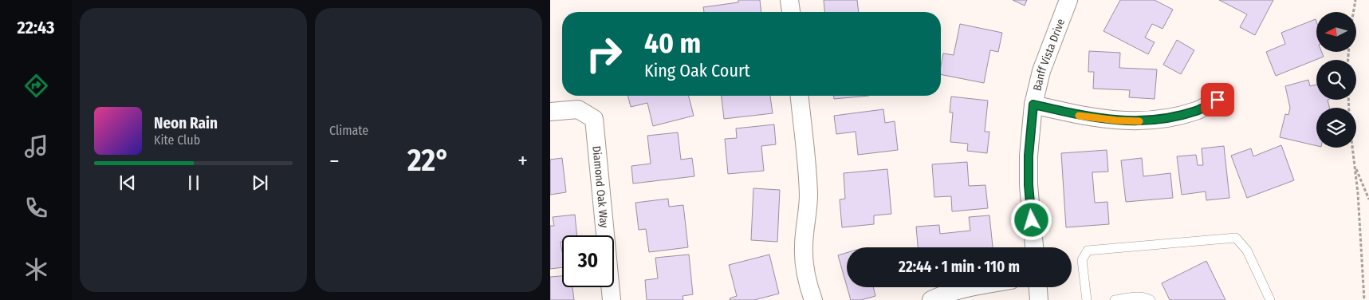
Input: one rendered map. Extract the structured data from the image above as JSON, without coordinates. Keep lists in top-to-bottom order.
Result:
{
  "streets": {
    "street": ["Banff Vista Drive", "Diamond Oak Way"]
  },
  "north": "left",
  "page": {
    "tabs": "22:43",
    "tile": "Climate",
    "turn": ["40 m", "King Oak Court"],
    "song": ["Neon Rain", "Kite Club"],
    "heat": ["−", "22°", "+"],
    "limit": "30",
    "trip": "22:44 · 1 min · 110 m"
  }
}
